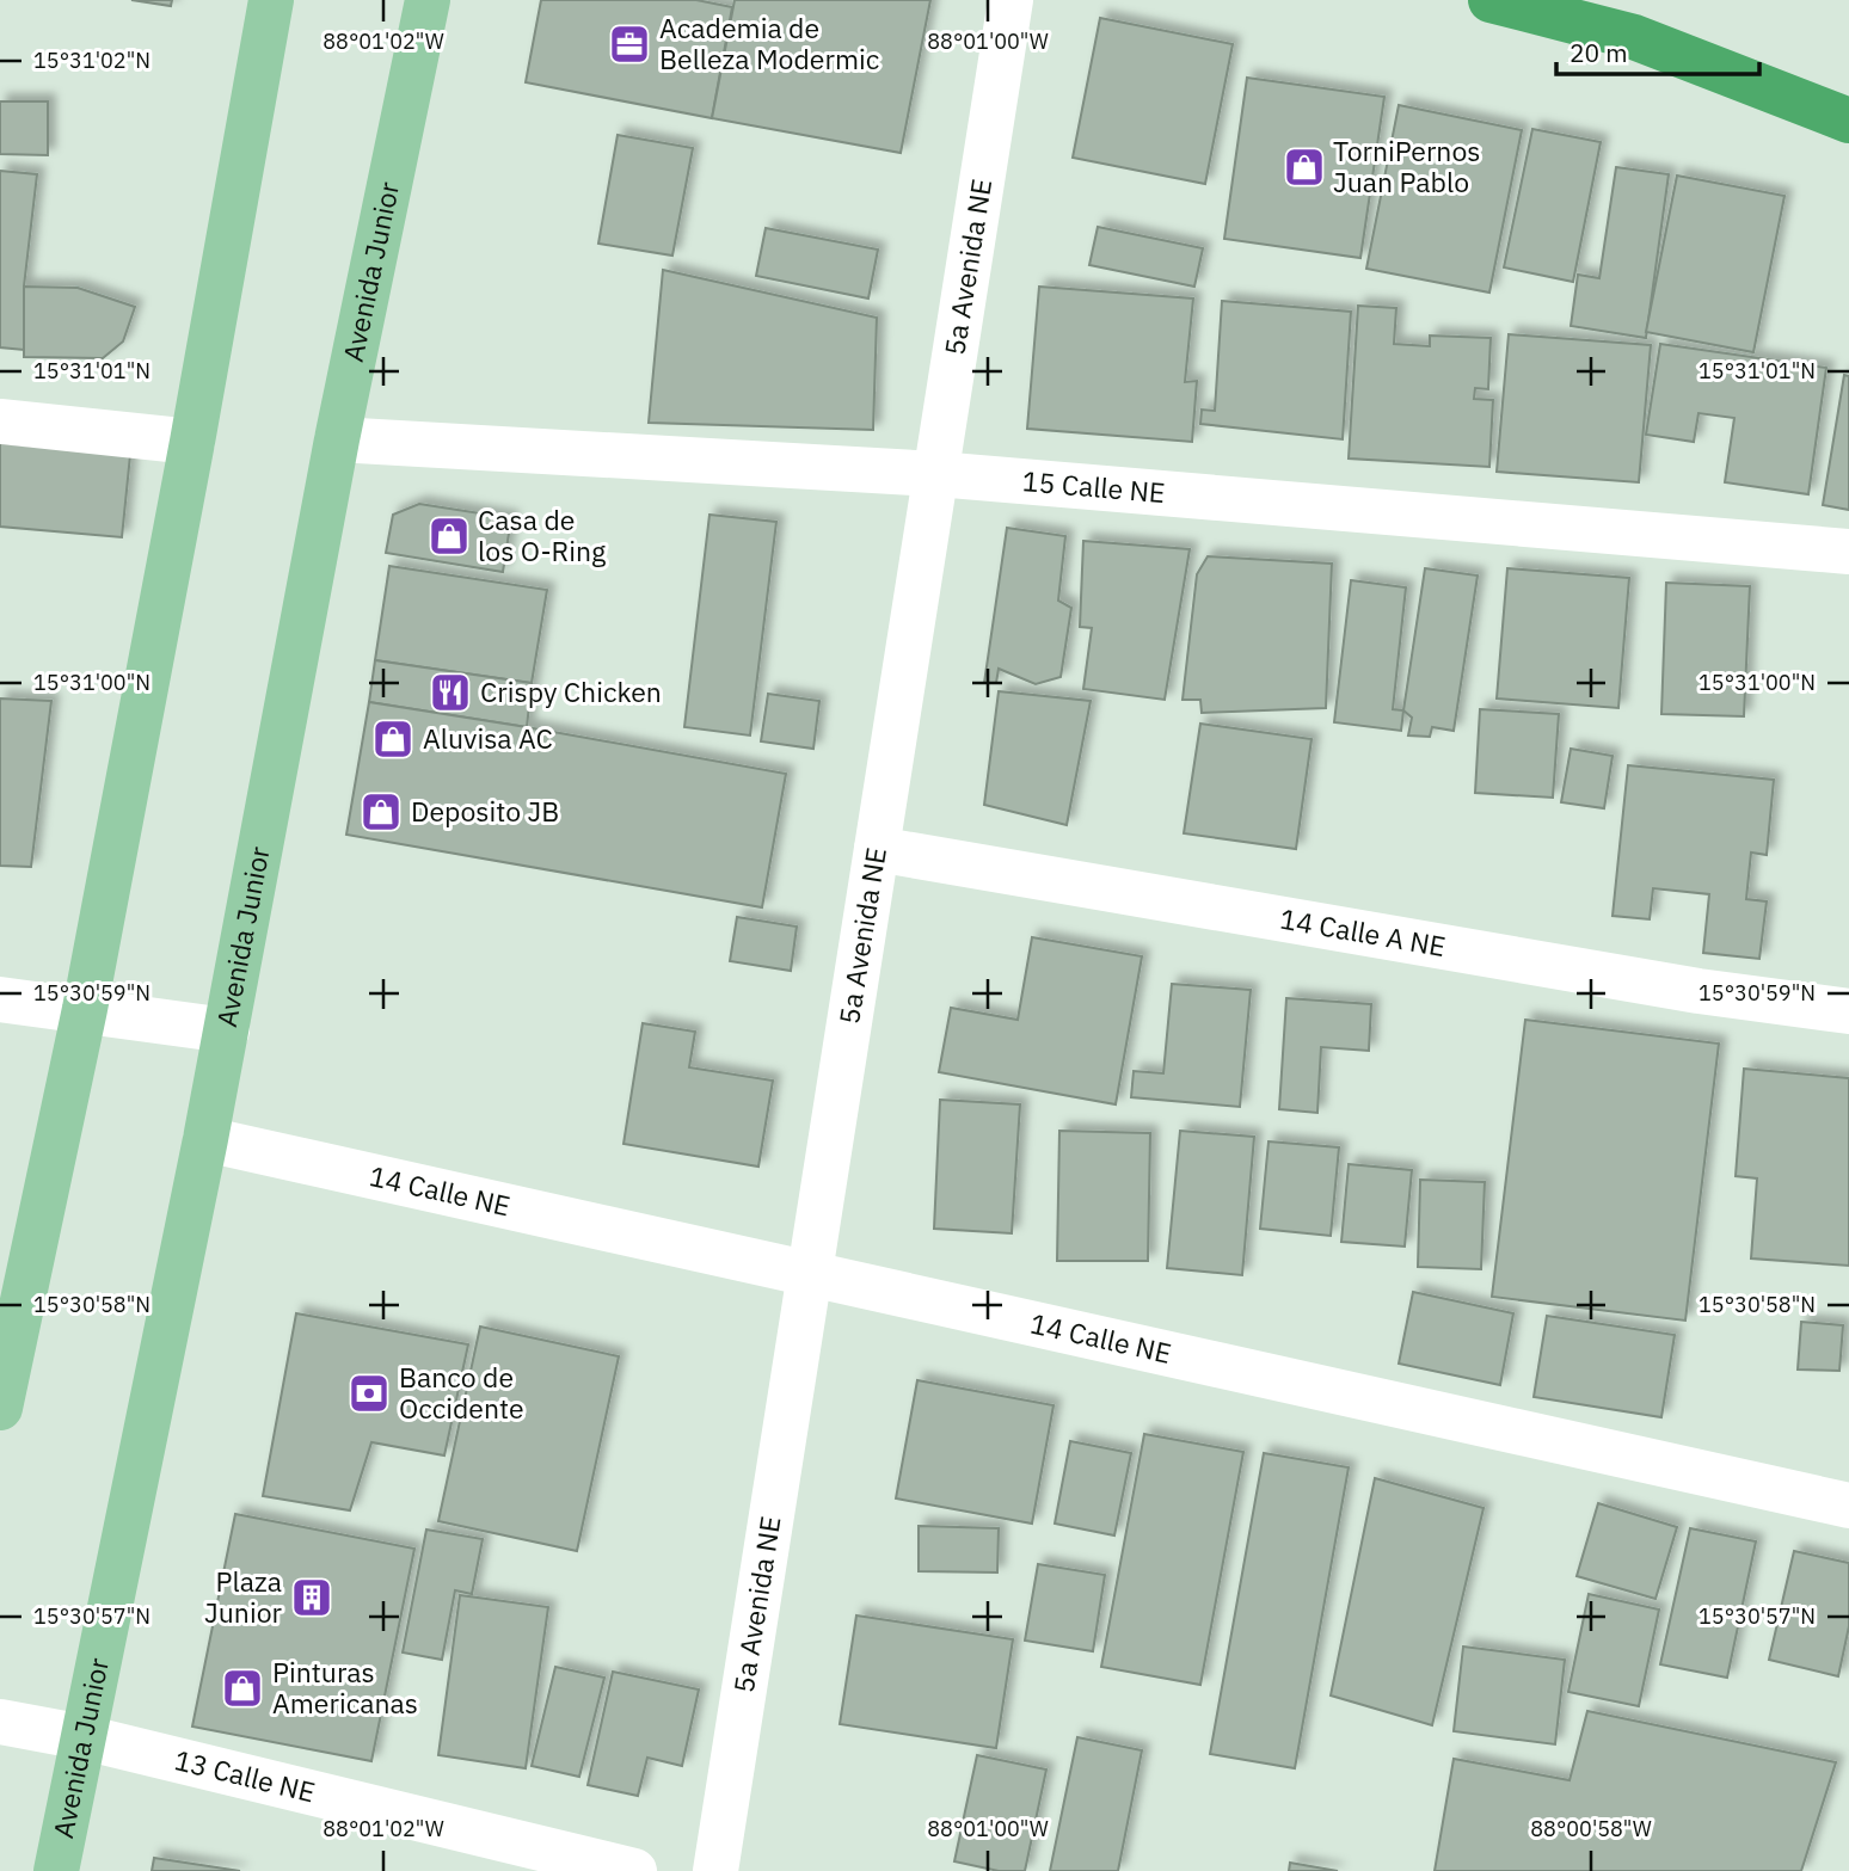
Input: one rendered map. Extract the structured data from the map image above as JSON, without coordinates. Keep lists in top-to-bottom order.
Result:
{
  "streets": {
    "main road": ["Avenida Junior"],
    "street": [
      "5a Avenida NE",
      "15 Calle NE",
      "14 Calle A NE",
      "14 Calle NE",
      "13 Calle NE"
    ]
  },
  "crossings": [
    ["5a Avenida NE", "15 Calle NE"],
    ["5a Avenida NE", "14 Calle A NE"],
    ["5a Avenida NE", "14 Calle NE"],
    ["Avenida Junior", "15 Calle NE"],
    ["Avenida Junior", "14 Calle NE"],
    ["Avenida Junior", "13 Calle NE"]
  ],
  "places": {
    "office": ["Academia de Belleza Modermic"],
    "shop": [
      "TorniPernos Juan Pablo",
      "Casa de los O-Ring",
      "Aluvisa AC",
      "Deposito JB",
      "Pinturas Americanas"
    ],
    "restaurant": ["Crispy Chicken"],
    "bank": ["Banco de Occidente"],
    "building": ["Plaza Junior"]
  },
  "scale_bar": "20 m",
  "coordinates": [
    "88°01'02\"W",
    "88°01'00\"W",
    "15°31'02\"N",
    "15°31'01\"N",
    "15°31'00\"N",
    "15°30'59\"N",
    "15°30'58\"N",
    "15°30'57\"N",
    "88°00'58\"W"
  ]
}
